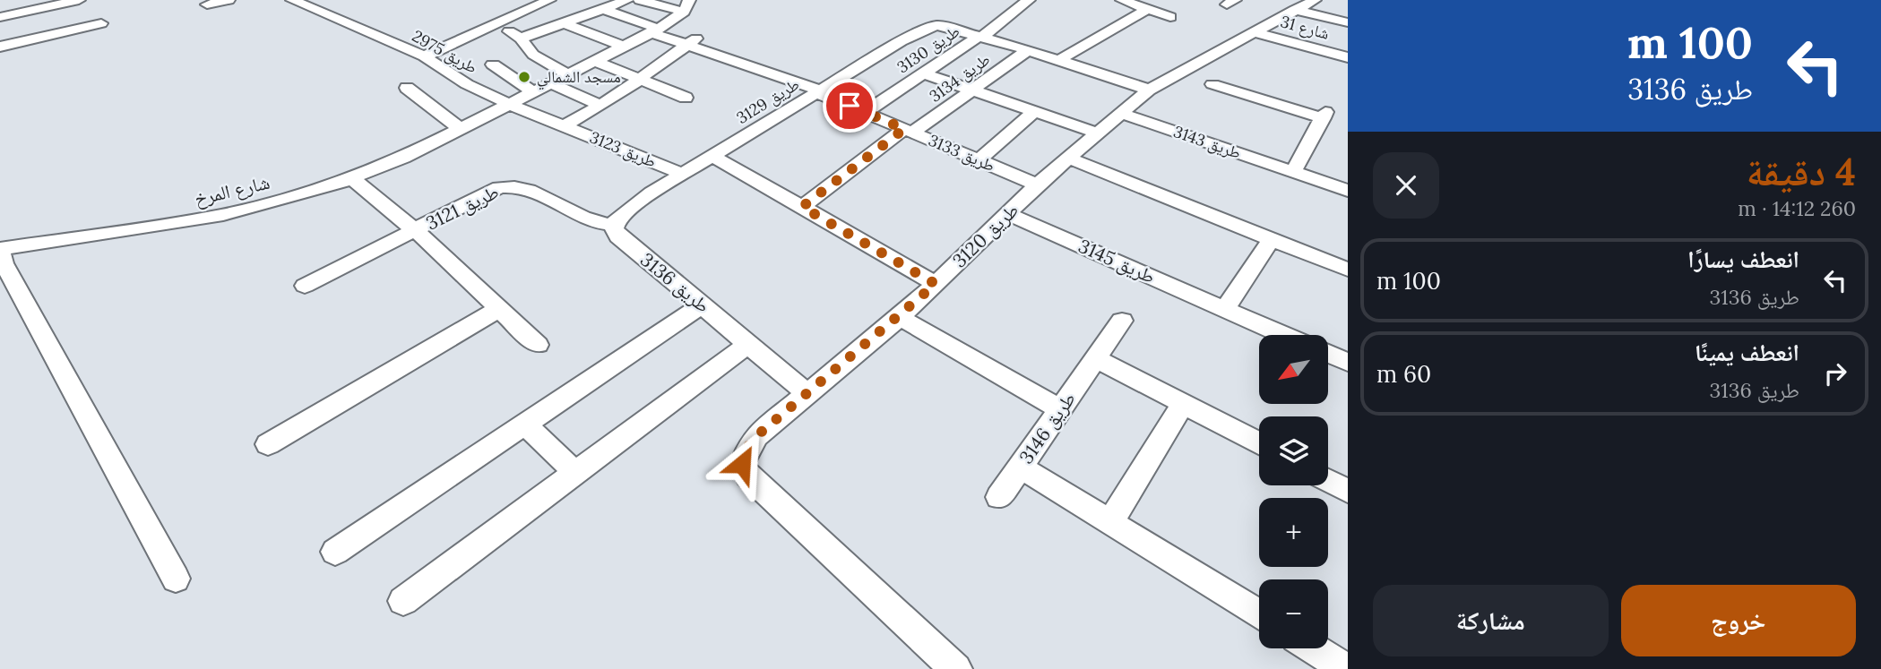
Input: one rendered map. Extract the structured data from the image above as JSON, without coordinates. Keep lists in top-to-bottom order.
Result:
{
  "streets": {
    "street": [
      "شارع 31",
      "طريق 3130",
      "طريق 2975",
      "طريق 3134",
      "طريق 3129",
      "طريق 3143",
      "طريق 3123",
      "طريق 3133",
      "شارع المرخ",
      "طريق 3121",
      "طريق 3120",
      "طريق 3145",
      "طريق 3136",
      "طريق 3146"
    ]
  },
  "crossings": [
    ["شارع 31", "طريق 3120"],
    ["طريق 3130", "طريق 3129"],
    ["طريق 3130", "طريق 3133"],
    ["طريق 2975", "طريق 3123"],
    ["طريق 2975", "شارع المرخ"],
    ["طريق 3134", "طريق 3133"],
    ["طريق 3129", "طريق 3123"],
    ["طريق 3129", "طريق 3133"],
    ["طريق 3143", "طريق 3120"],
    ["طريق 3123", "طريق 3133"],
    ["طريق 3123", "شارع المرخ"],
    ["طريق 3133", "شارع المرخ"],
    ["طريق 3133", "طريق 3120"],
    ["شارع المرخ", "طريق 3121"],
    ["طريق 3121", "طريق 3136"],
    ["طريق 3120", "طريق 3145"],
    ["طريق 3120", "طريق 3136"]
  ],
  "places": ["مسجد الشمالي"],
  "north": "bottom left",
  "page": {
    "turn": ["100 m", "طريق 3136"],
    "heading": ["4 دقيقة", "260 m · 14:12"],
    "list": [
      {
        "name": "انعطف يسارًا",
        "note": "طريق 3136",
        "value": "100 m"
      },
      {
        "name": "انعطف يمينًا",
        "note": "طريق 3136",
        "value": "60 m"
      }
    ],
    "map_buttons": ["+", "−"],
    "buttons": ["خروج", "مشاركة"]
  }
}
